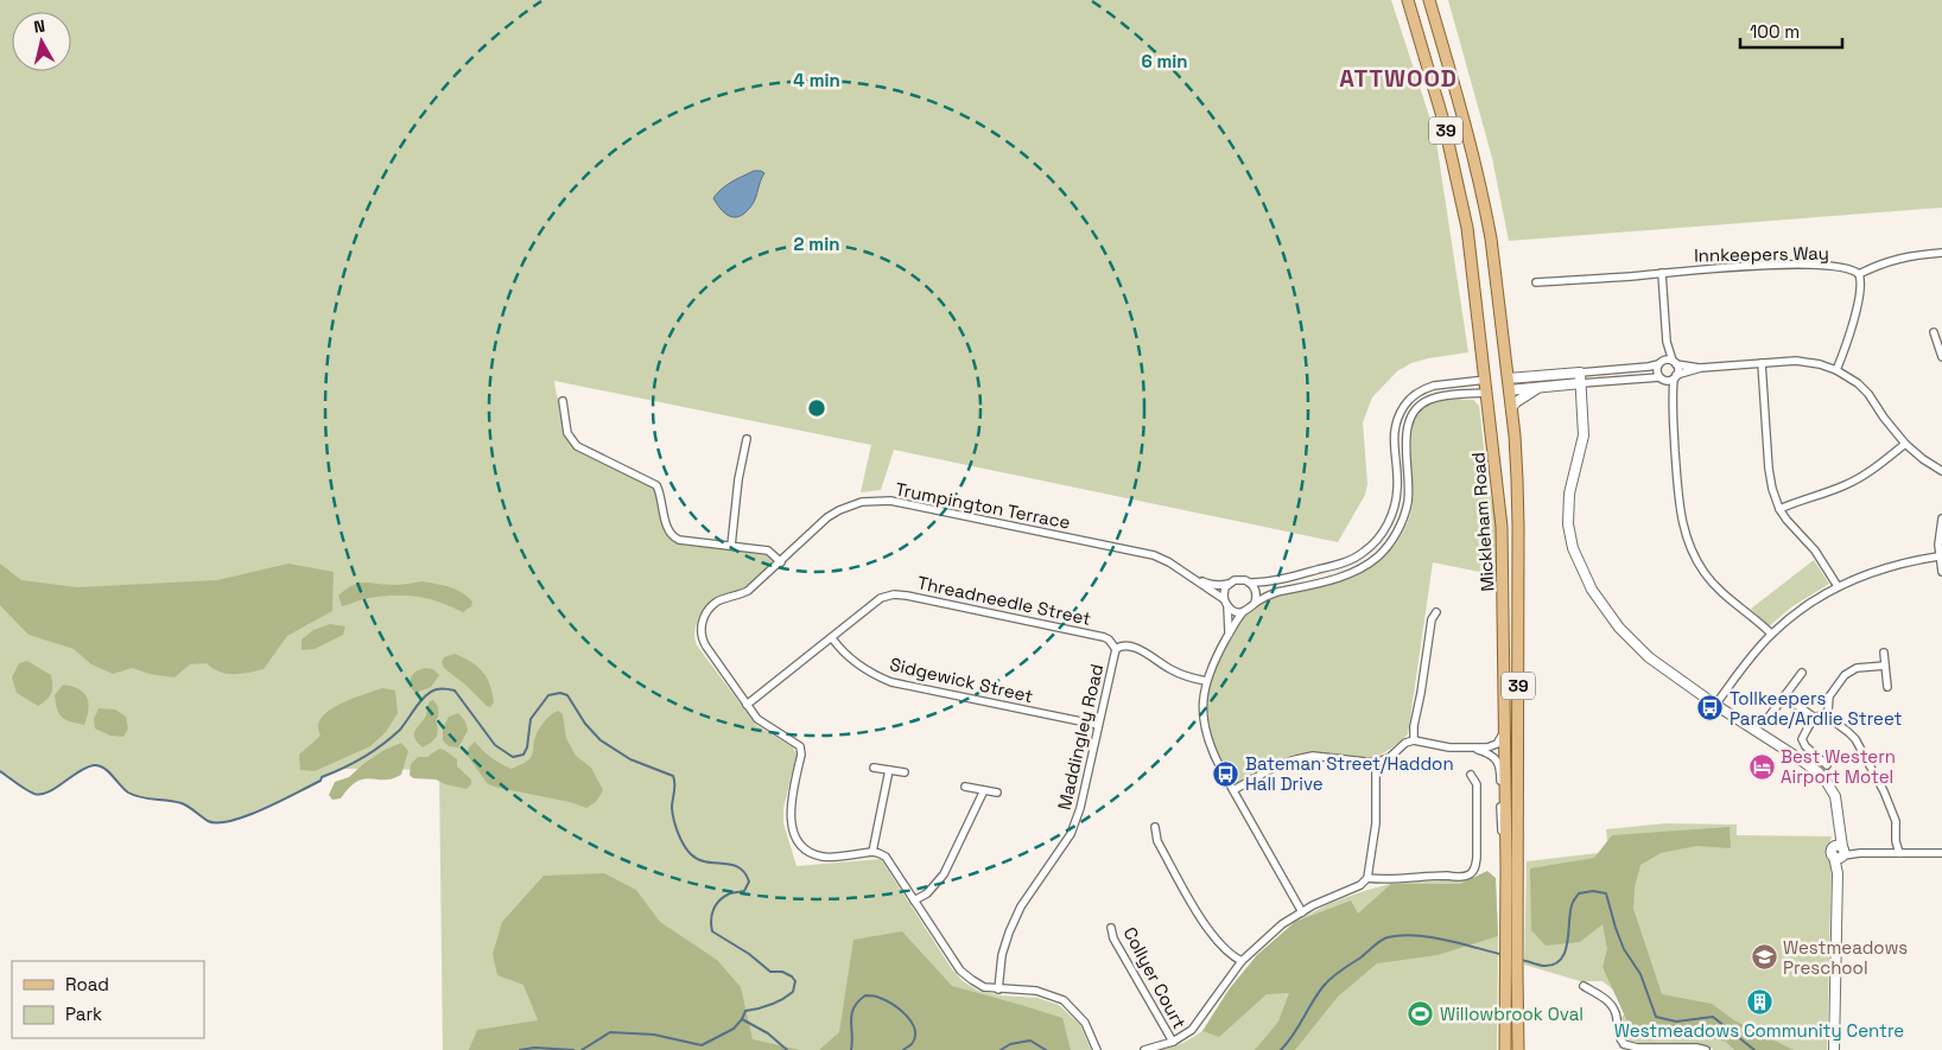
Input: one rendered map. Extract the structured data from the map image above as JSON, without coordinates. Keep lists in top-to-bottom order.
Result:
{
  "streets": {
    "main road": ["39", "Mickleham Road"],
    "street": [
      "Innkeepers Way",
      "Trumpington Terrace",
      "Threadneedle Street",
      "Sidgewick Street",
      "Maddingley Road",
      "Collyer Court"
    ]
  },
  "crossings": [
    ["Trumpington Terrace", "Threadneedle Street"],
    ["Threadneedle Street", "Sidgewick Street"],
    ["Threadneedle Street", "Maddingley Road"],
    ["Sidgewick Street", "Maddingley Road"]
  ],
  "districts": ["ATTWOOD"],
  "places": {
    "bus stop": ["Tollkeepers Parade/Ardlie Street", "Bateman Street/Haddon Hall Drive"],
    "hotel": ["Best Western Airport Motel"],
    "school or university": ["Westmeadows Preschool"],
    "building": ["Westmeadows Community Centre"],
    "sports": ["Willowbrook Oval"]
  },
  "legend": ["Road", "Park"],
  "scale_bar": "100 m",
  "north": "top",
  "rings": ["6 min", "4 min", "2 min"]
}
